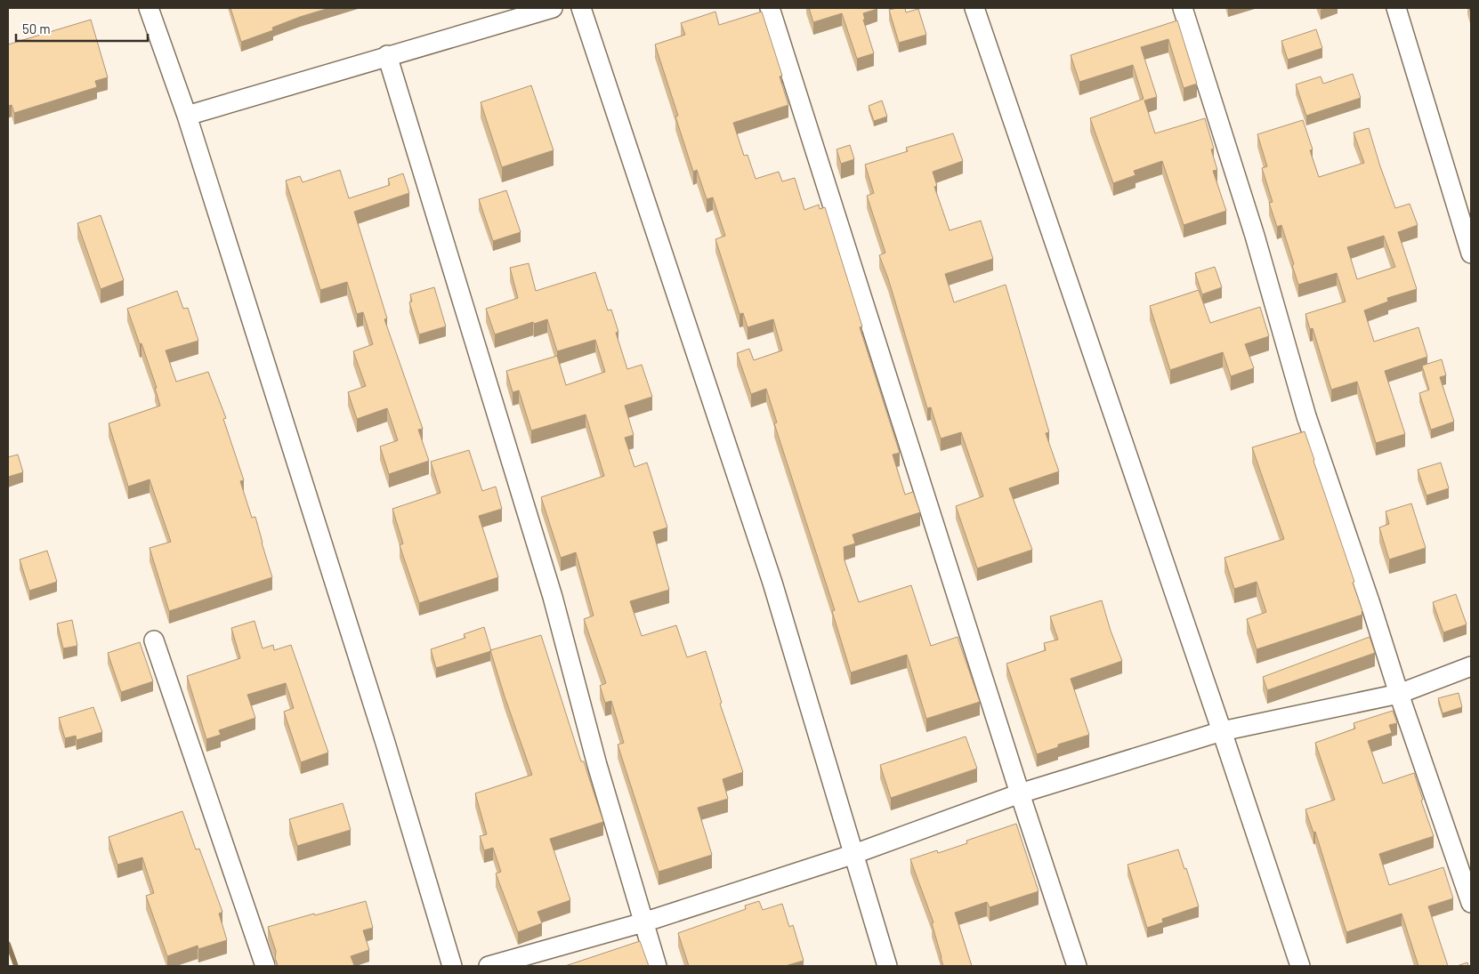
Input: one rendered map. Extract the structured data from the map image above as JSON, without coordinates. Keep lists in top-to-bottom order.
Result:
{
  "scale_bar": "50 m"
}
